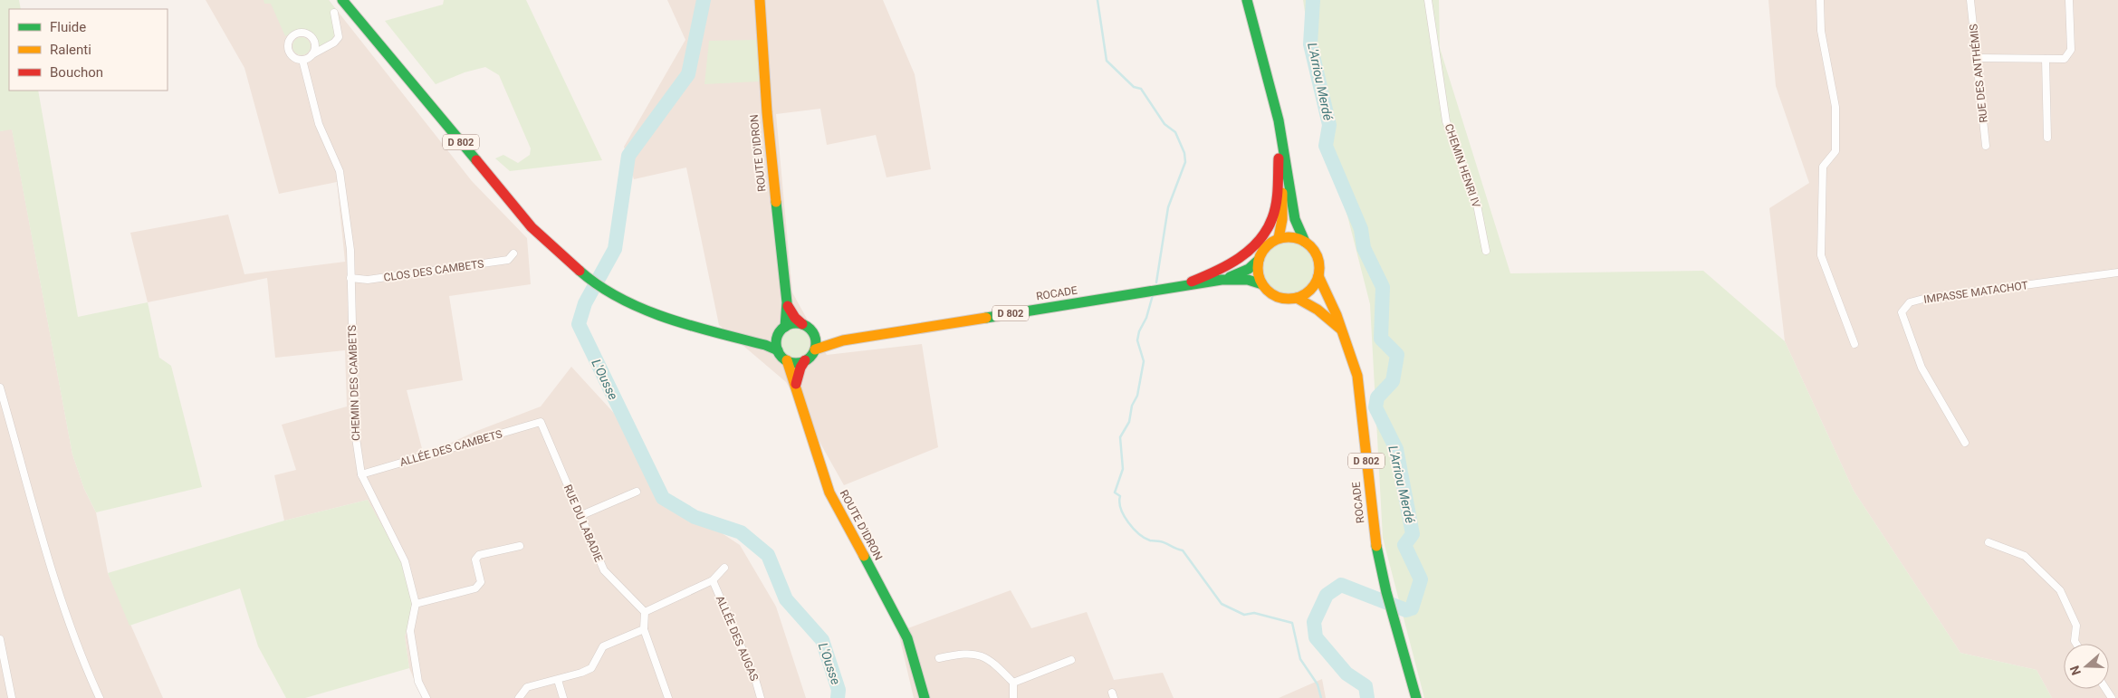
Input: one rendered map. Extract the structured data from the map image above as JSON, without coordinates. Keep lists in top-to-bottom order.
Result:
{
  "streets": {
    "main road": ["D 802", "ROUTE D'IDRON", "ROCADE"],
    "street": [
      "RUE DES ANTHÉMIS",
      "CHEMIN HENRI IV",
      "CLOS DES CAMBETS",
      "IMPASSE MATACHOT",
      "CHEMIN DES CAMBETS",
      "ALLÉE DES CAMBETS",
      "RUE DU LABADIE",
      "ALLÉE DES AUGAS"
    ]
  },
  "crossings": [
    ["D 802", "ROUTE D'IDRON"],
    ["D 802", "ROCADE"],
    ["CLOS DES CAMBETS", "CHEMIN DES CAMBETS"],
    ["CHEMIN DES CAMBETS", "ALLÉE DES CAMBETS"],
    ["ALLÉE DES CAMBETS", "RUE DU LABADIE"]
  ],
  "water": ["L'Arriou Merdé", "L'Ousse"],
  "legend": ["Fluide", "Ralenti", "Bouchon"],
  "north": "left"
}
